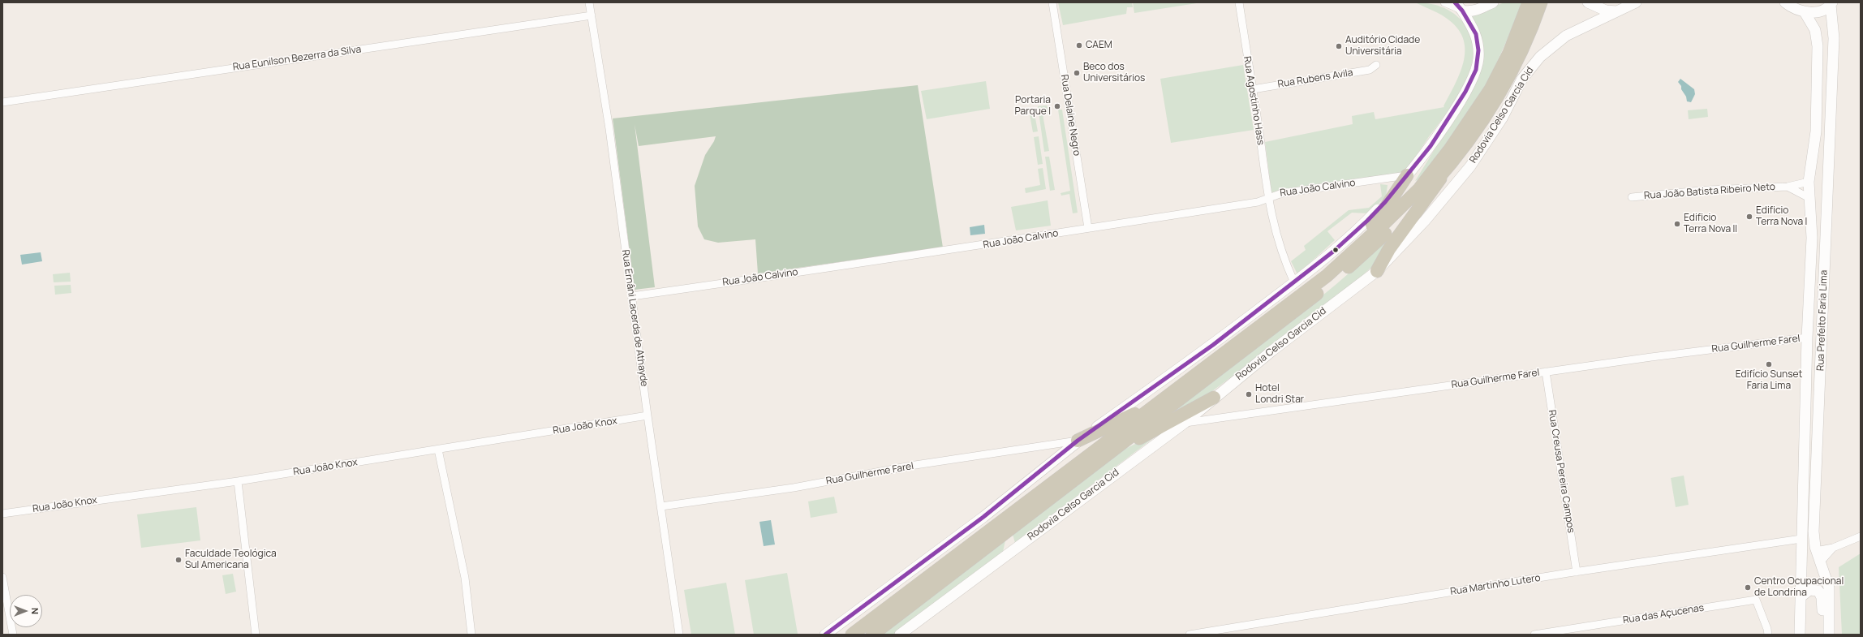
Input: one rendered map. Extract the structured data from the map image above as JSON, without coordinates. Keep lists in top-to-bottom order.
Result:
{
  "streets": {
    "highway": ["Rodovia Celso Garcia Cid"],
    "main road": ["Rua Prefeito Faria Lima"],
    "street": [
      "Rua Eunilson Bezerra da Silva",
      "Rua Rubens Avila",
      "Rua Agostinho Hass",
      "Rua Delaine Negro",
      "Rua João Calvino",
      "Rua João Batista Ribeiro Neto",
      "Rua Ernâni Lacerda de Athayde",
      "Rua Guilherme Farel",
      "Rua João Knox",
      "Rua Creusa Pereira Campos",
      "Rua Martinho Lutero",
      "Rua das Açucenas"
    ]
  },
  "crossings": [
    ["Rua Eunilson Bezerra da Silva", "Rua Ernâni Lacerda de Athayde"],
    ["Rua Rubens Avila", "Rua Agostinho Hass"],
    ["Rua Agostinho Hass", "Rua João Calvino"],
    ["Rua Delaine Negro", "Rua João Calvino"],
    ["Rodovia Celso Garcia Cid", "Rua Guilherme Farel"],
    ["Rua João Calvino", "Rua Ernâni Lacerda de Athayde"],
    ["Rua João Batista Ribeiro Neto", "Rua Prefeito Faria Lima"],
    ["Rua Ernâni Lacerda de Athayde", "Rua Guilherme Farel"],
    ["Rua Ernâni Lacerda de Athayde", "Rua João Knox"],
    ["Rua Prefeito Faria Lima", "Rua Guilherme Farel"],
    ["Rua Prefeito Faria Lima", "Rua Martinho Lutero"],
    ["Rua Guilherme Farel", "Rua Creusa Pereira Campos"],
    ["Rua Creusa Pereira Campos", "Rua Martinho Lutero"]
  ],
  "places": [
    "CAEM",
    "Auditório Cidade Universitária",
    "Beco dos Universitários",
    "Portaria Parque I",
    "Edificio Terra Nova I",
    "Edificio Terra Nova II",
    "Edifício Sunset Faria Lima",
    "Hotel Londri Star",
    "Faculdade Teológica Sul Americana",
    "Centro Ocupacional de Londrina"
  ],
  "north": "right"
}
